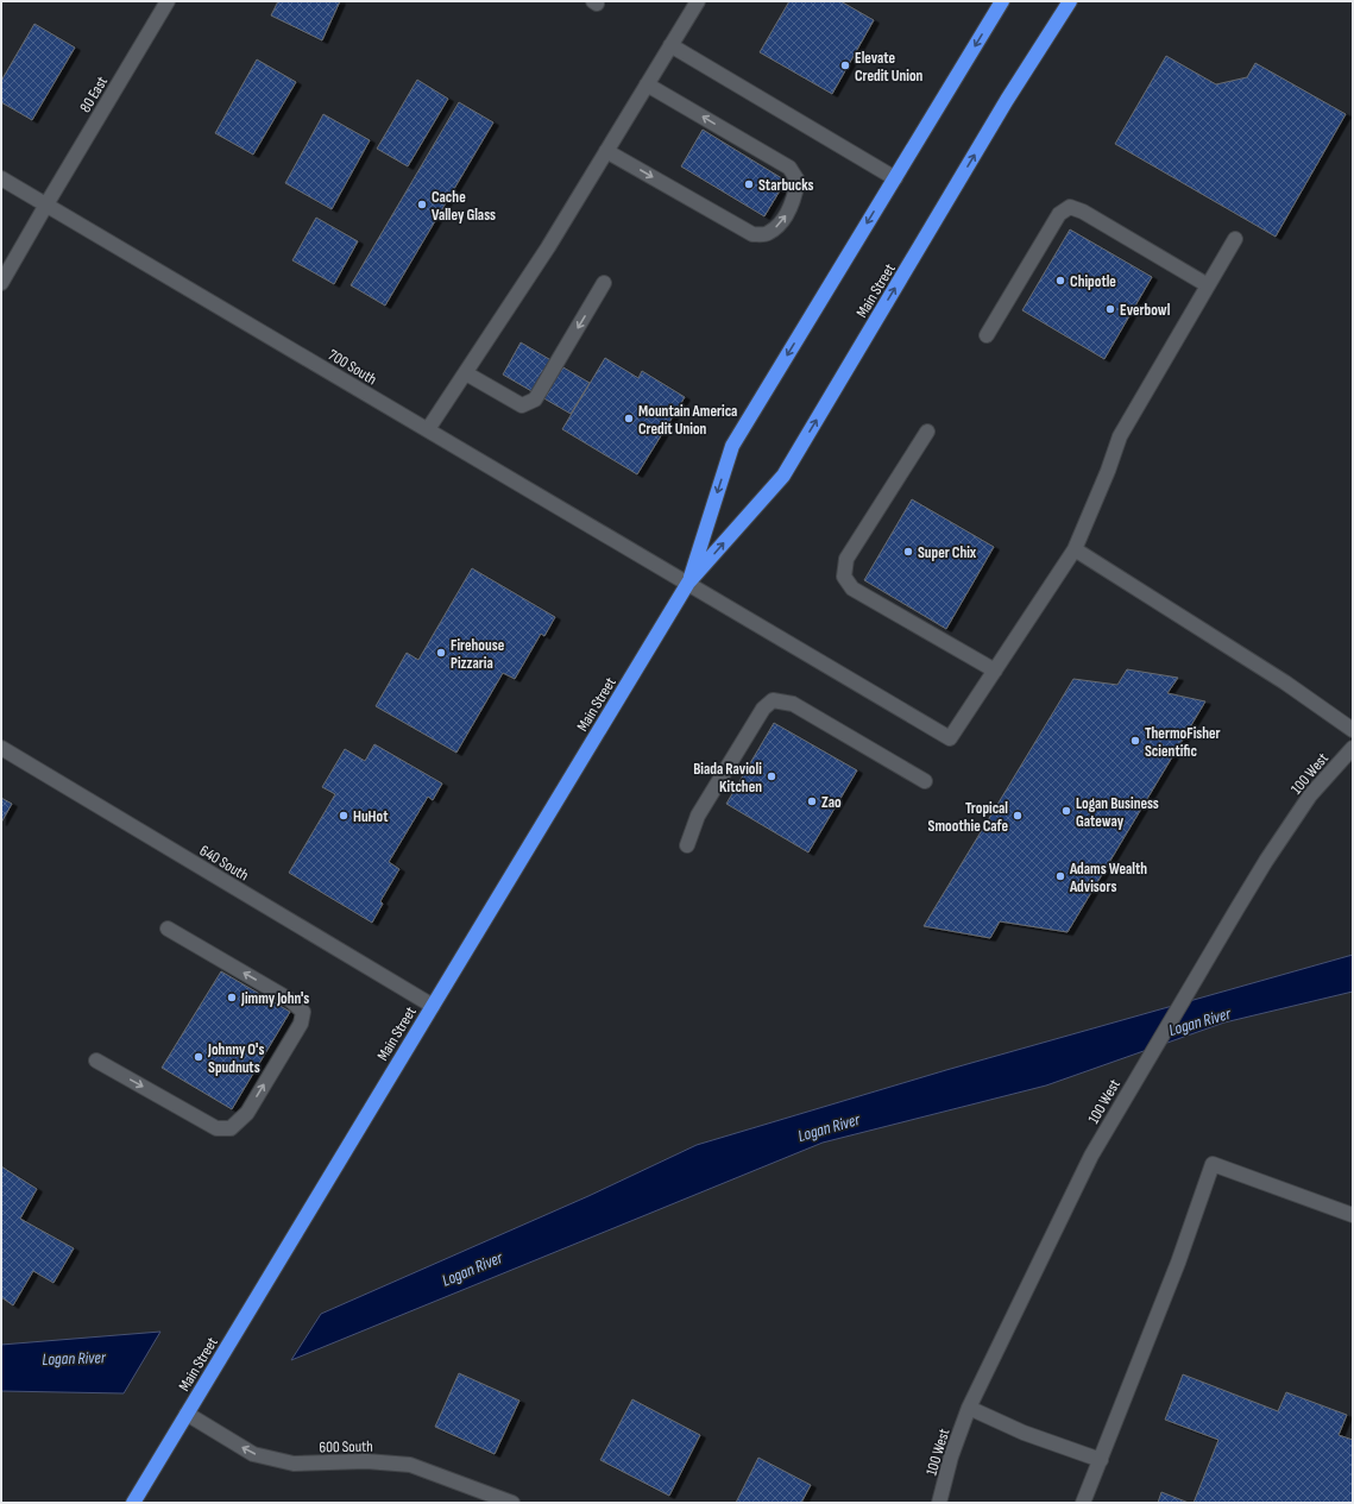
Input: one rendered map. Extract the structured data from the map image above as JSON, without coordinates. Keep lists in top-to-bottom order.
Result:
{
  "streets": {
    "highway": ["Main Street"],
    "street": [
      "80 East",
      "700 South",
      "100 West",
      "640 South",
      "600 South"
    ]
  },
  "crossings": [
    ["80 East", "700 South"],
    ["Main Street", "700 South"],
    ["Main Street", "640 South"],
    ["Main Street", "600 South"]
  ],
  "one_way": ["600 South"],
  "water": ["Logan River"],
  "places": [
    "Elevate Credit Union",
    "Starbucks",
    "Cache Valley Glass",
    "Chipotle",
    "Everbowl",
    "Mountain America Credit Union",
    "Super Chix",
    "Firehouse Pizzaria",
    "ThermoFisher Scientific",
    "Biada Ravioli Kitchen",
    "Zao",
    "Logan Business Gateway",
    "HuHot",
    "Tropical Smoothie Cafe",
    "Adams Wealth Advisors",
    "Jimmy John's",
    "Johnny O's Spudnuts"
  ]
}
